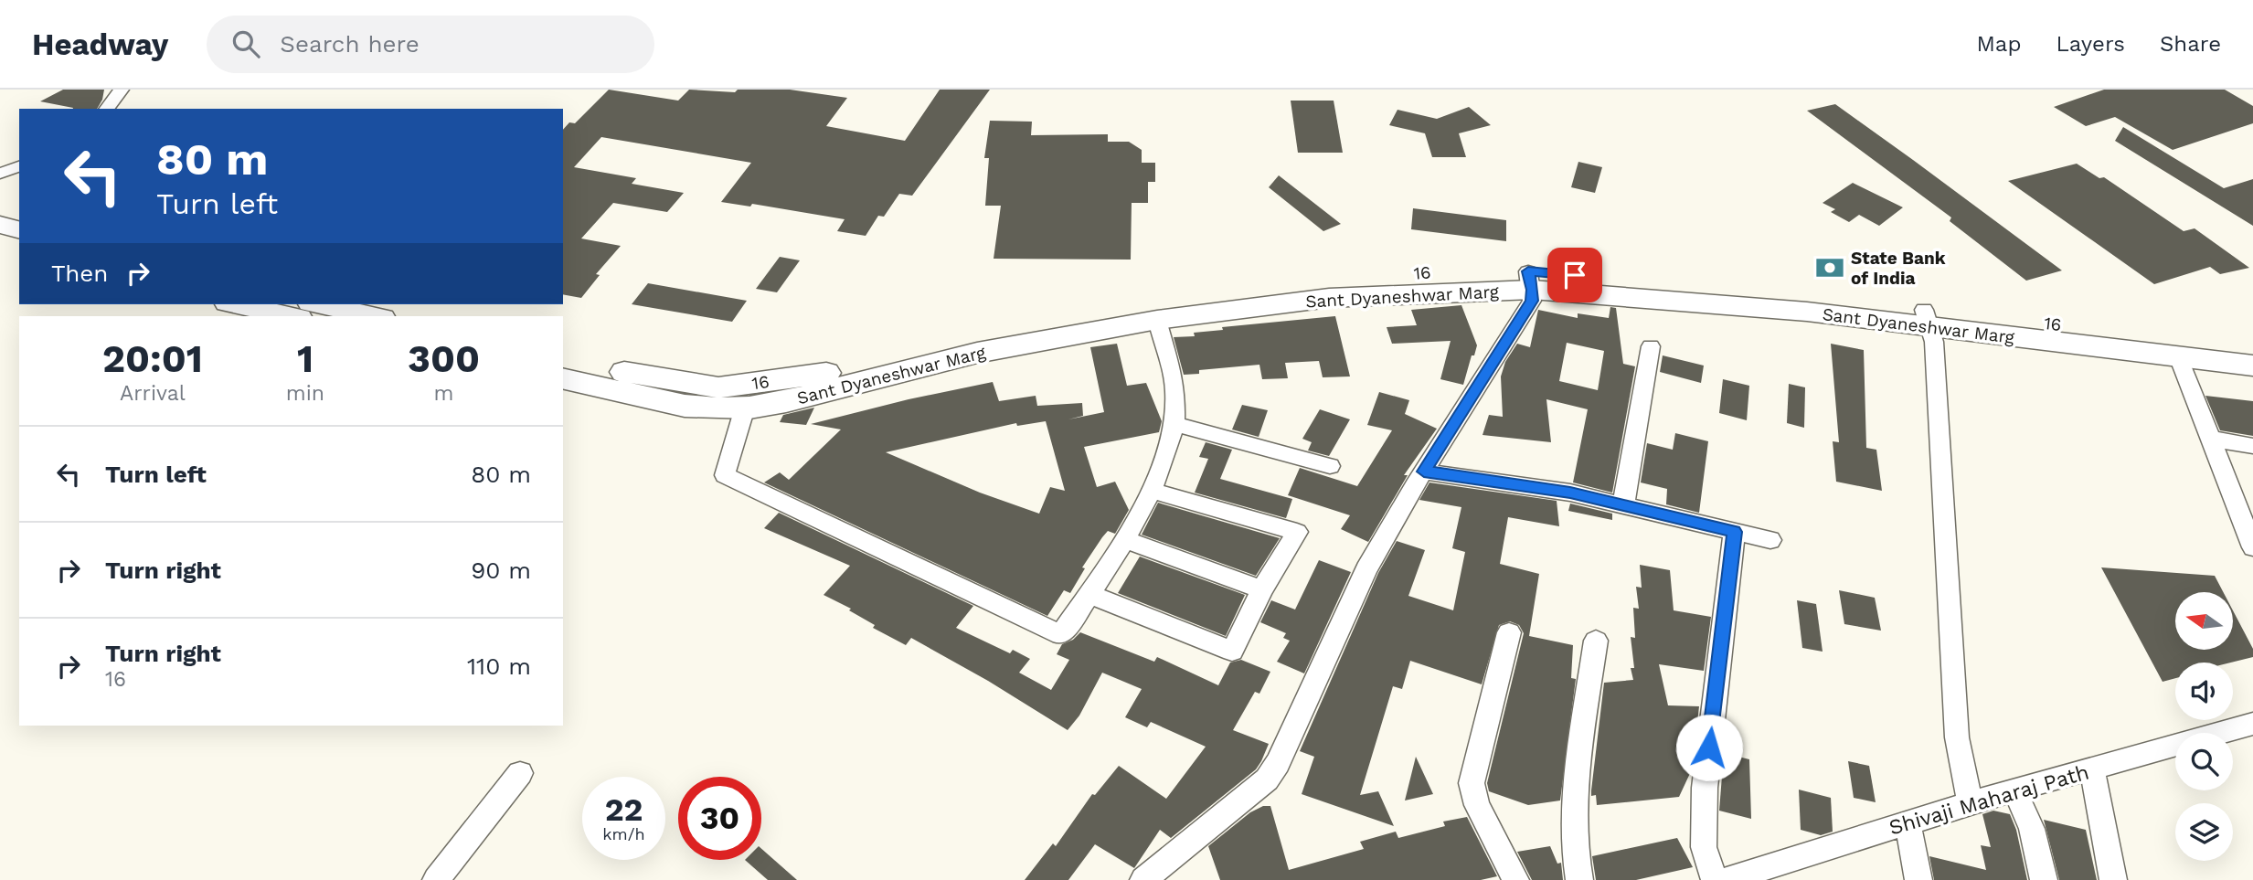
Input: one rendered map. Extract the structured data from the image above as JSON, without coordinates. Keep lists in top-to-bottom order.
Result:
{
  "streets": {
    "main road": ["16", "Sant Dyaneshwar Marg"],
    "street": ["Shivaji Maharaj Path"]
  },
  "crossings": [
    ["16", "Sant Dyaneshwar Marg"]
  ],
  "places": {
    "bank": ["State Bank of India"]
  },
  "north": "left",
  "page": {
    "header": "Headway",
    "search": "Search here",
    "nav": ["Map", "Layers", "Share"],
    "turn": ["80 m", "Turn left"],
    "then": "Then",
    "eta": [
      "20:01",
      "Arrival",
      "1",
      "min",
      "300",
      "m"
    ],
    "list": [
      {
        "name": "Turn left",
        "value": "80 m"
      },
      {
        "name": "Turn right",
        "value": "90 m"
      },
      {
        "name": "Turn right",
        "note": "16",
        "value": "110 m"
      }
    ],
    "speed": "22 km/h",
    "limit": "30"
  }
}
